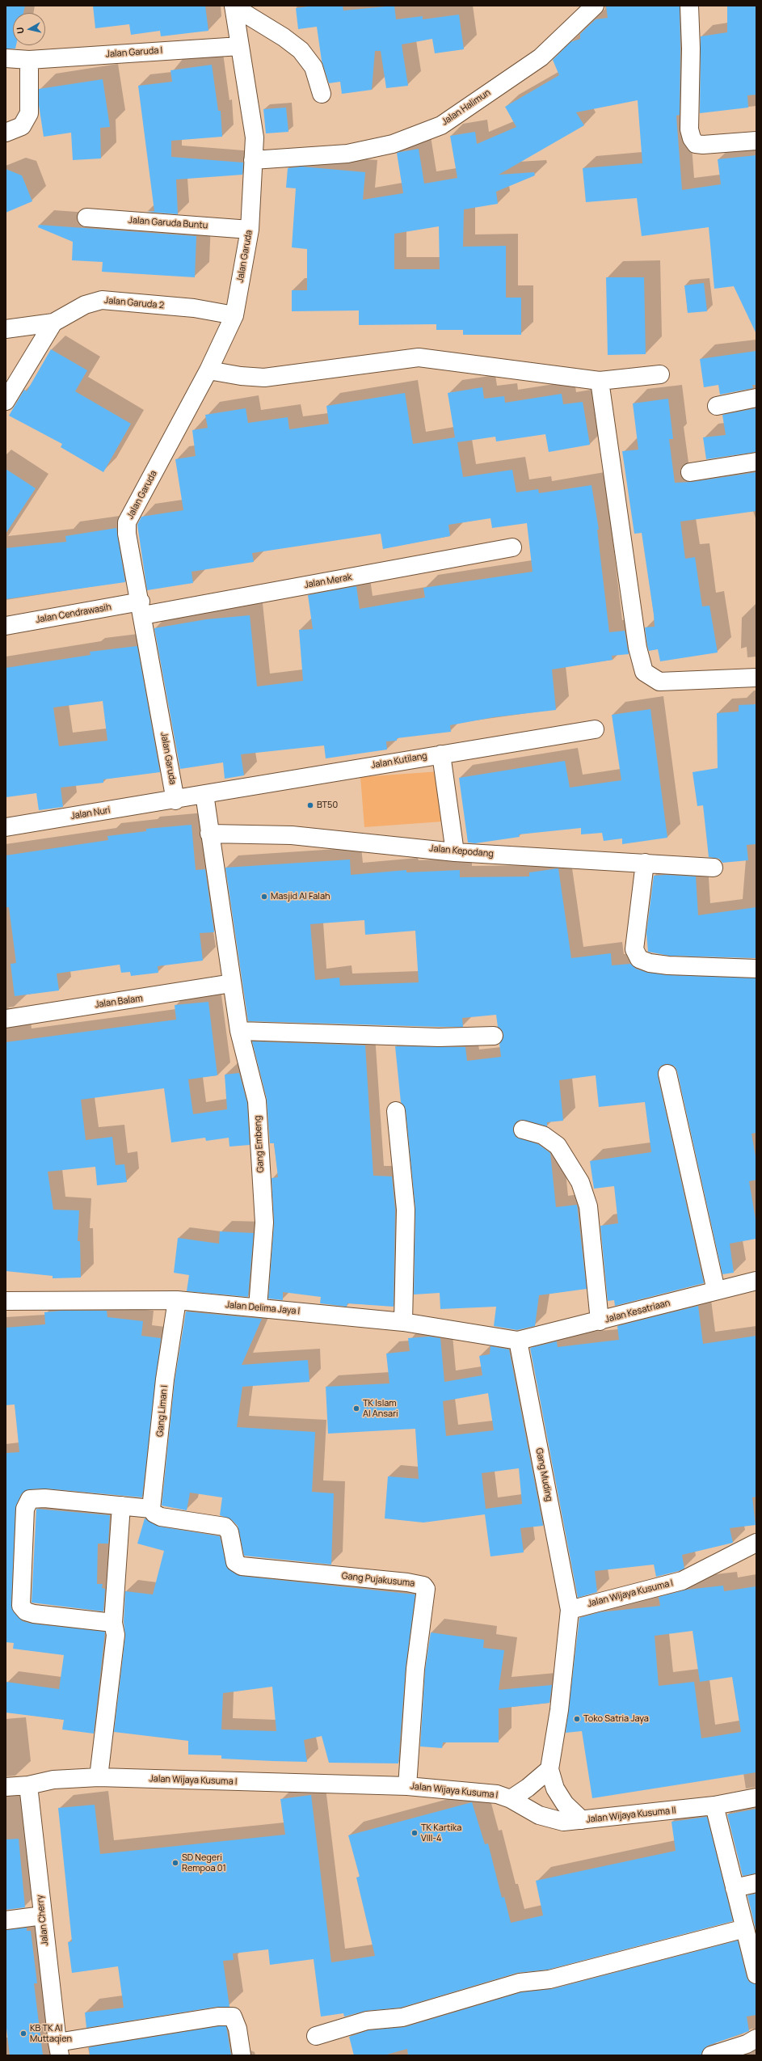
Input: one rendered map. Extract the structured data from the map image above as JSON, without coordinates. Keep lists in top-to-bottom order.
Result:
{
  "streets": {
    "street": [
      "Jalan Garuda I",
      "Jalan Halimun",
      "Jalan Garuda Buntu",
      "Jalan Garuda",
      "Jalan Garuda 2",
      "Jalan Merak",
      "Jalan Cendrawasih",
      "Jalan Kutilang",
      "Jalan Nuri",
      "Jalan Kepodang",
      "Jalan Balam",
      "Gang Embeng",
      "Jalan Delima Jaya I",
      "Jalan Kesatriaan",
      "Gang Liman I",
      "Gang Muding",
      "Gang Pujakusuma",
      "Jalan Wijaya Kusuma I",
      "Jalan Wijaya Kusuma II",
      "Jalan Cherry"
    ]
  },
  "crossings": [
    ["Jalan Garuda I", "Jalan Garuda"],
    ["Jalan Halimun", "Jalan Garuda"],
    ["Jalan Garuda Buntu", "Jalan Garuda"],
    ["Jalan Garuda", "Jalan Garuda 2"],
    ["Jalan Garuda", "Jalan Merak"],
    ["Jalan Garuda", "Jalan Cendrawasih"],
    ["Jalan Garuda", "Jalan Nuri"],
    ["Jalan Merak", "Jalan Cendrawasih"],
    ["Jalan Balam", "Gang Embeng"],
    ["Gang Embeng", "Jalan Delima Jaya I"],
    ["Jalan Delima Jaya I", "Jalan Kesatriaan"],
    ["Jalan Delima Jaya I", "Gang Liman I"],
    ["Jalan Delima Jaya I", "Gang Muding"],
    ["Jalan Kesatriaan", "Gang Muding"],
    ["Gang Liman I", "Gang Pujakusuma"],
    ["Gang Muding", "Jalan Wijaya Kusuma I"],
    ["Gang Pujakusuma", "Jalan Wijaya Kusuma I"],
    ["Jalan Wijaya Kusuma I", "Jalan Wijaya Kusuma II"],
    ["Jalan Wijaya Kusuma I", "Jalan Cherry"]
  ],
  "places": [
    "BT50",
    "Masjid Al Falah",
    "TK Islam Al Ansari",
    "Toko Satria Jaya",
    "TK Kartika VIII-4",
    "SD Negeri Rempoa 01",
    "KB TK Al Muttaqien"
  ],
  "north": "left"
}
